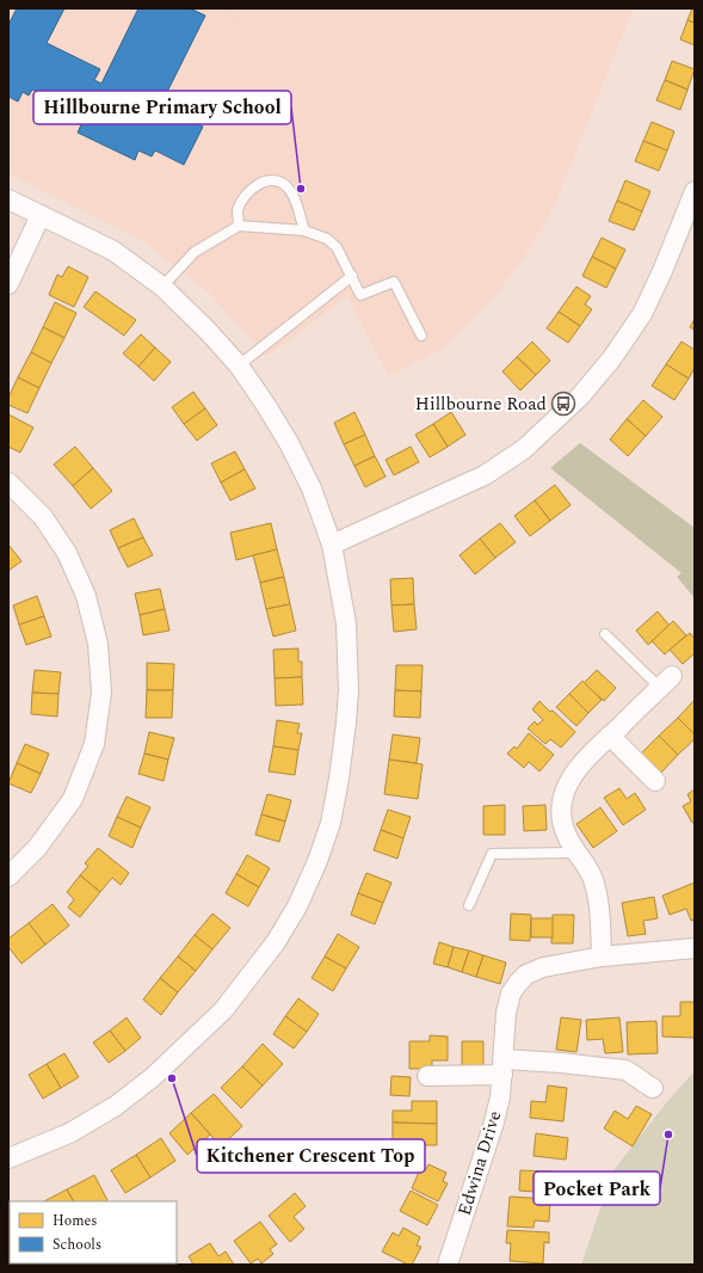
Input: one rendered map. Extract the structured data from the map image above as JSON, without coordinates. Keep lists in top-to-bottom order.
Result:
{
  "streets": {
    "street": ["Edwina Drive"]
  },
  "places": {
    "other": ["Hillbourne Primary School", "Kitchener Crescent Top", "Pocket Park"],
    "bus stop": ["Hillbourne Road"]
  },
  "legend": ["Homes", "Schools"]
}
